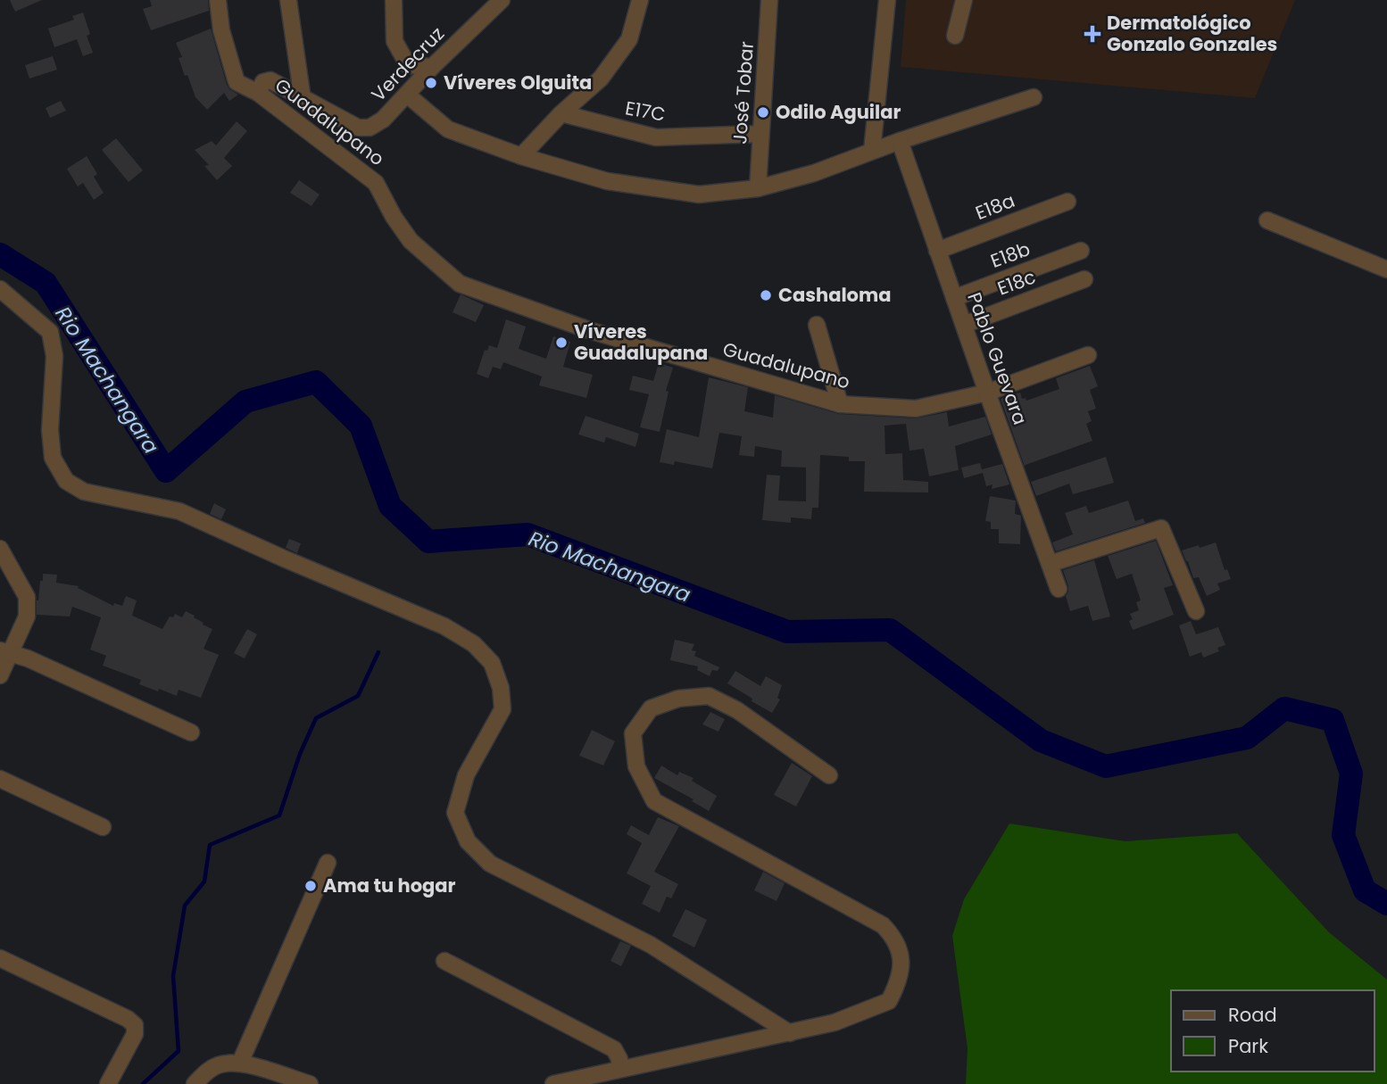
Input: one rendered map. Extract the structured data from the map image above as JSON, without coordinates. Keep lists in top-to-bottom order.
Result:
{
  "streets": {
    "street": [
      "Verdecruz",
      "José Tobar",
      "E17C",
      "Guadalupano",
      "E18a",
      "E18b",
      "E18c",
      "Pablo Guevara"
    ]
  },
  "crossings": [
    ["José Tobar", "E17C"],
    ["Guadalupano", "Pablo Guevara"],
    ["E18a", "Pablo Guevara"],
    ["E18b", "Pablo Guevara"],
    ["E18c", "Pablo Guevara"]
  ],
  "water": ["Rio Machangara"],
  "places": {
    "health": ["Dermatológico Gonzalo Gonzales"],
    "other": [
      "Víveres Olguita",
      "Odilo Aguilar",
      "Cashaloma",
      "Víveres Guadalupana",
      "Ama tu hogar"
    ]
  },
  "legend": ["Road", "Park"]
}
